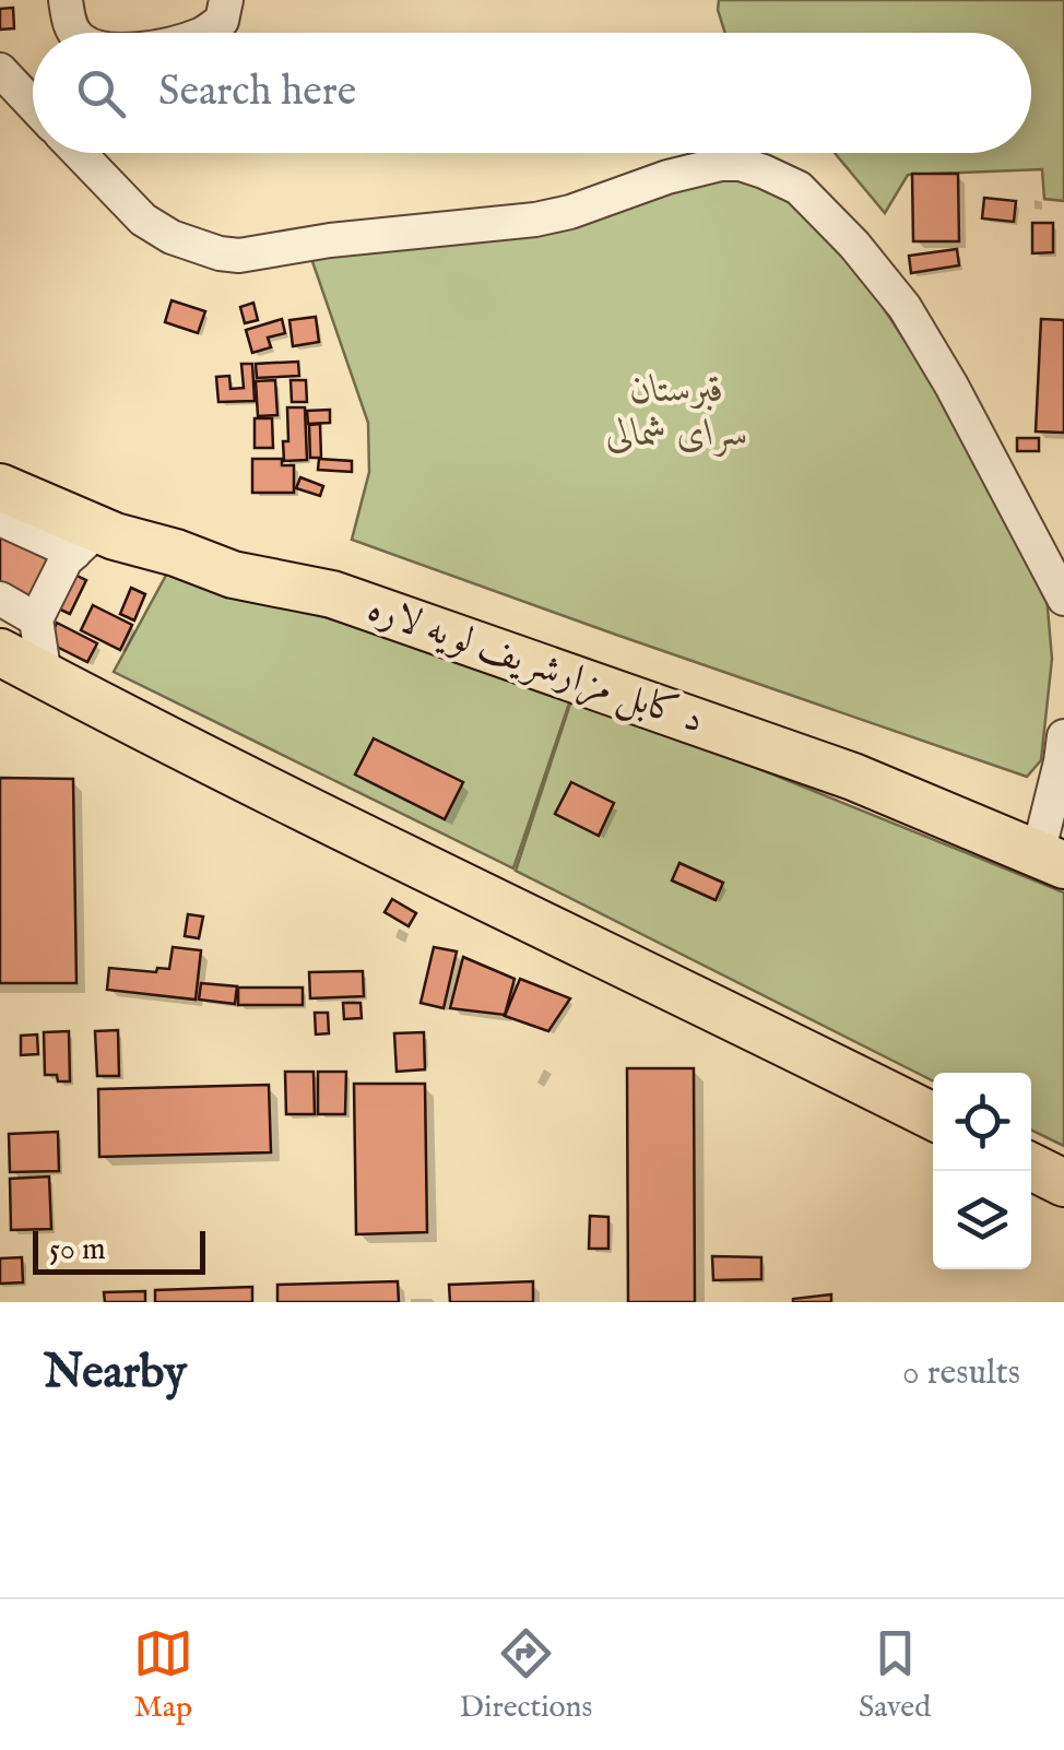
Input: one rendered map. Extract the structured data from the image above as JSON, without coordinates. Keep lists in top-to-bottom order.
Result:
{
  "streets": {
    "highway": ["د کابل مزارشریف لویه لاره"]
  },
  "parks": ["قبرستان سرای شمالی"],
  "scale_bar": "50 m",
  "page": {
    "search": "Search here",
    "scale": "50 m",
    "heading": ["Nearby", "0 results"],
    "nav": ["Map", "Directions", "Saved"]
  }
}
